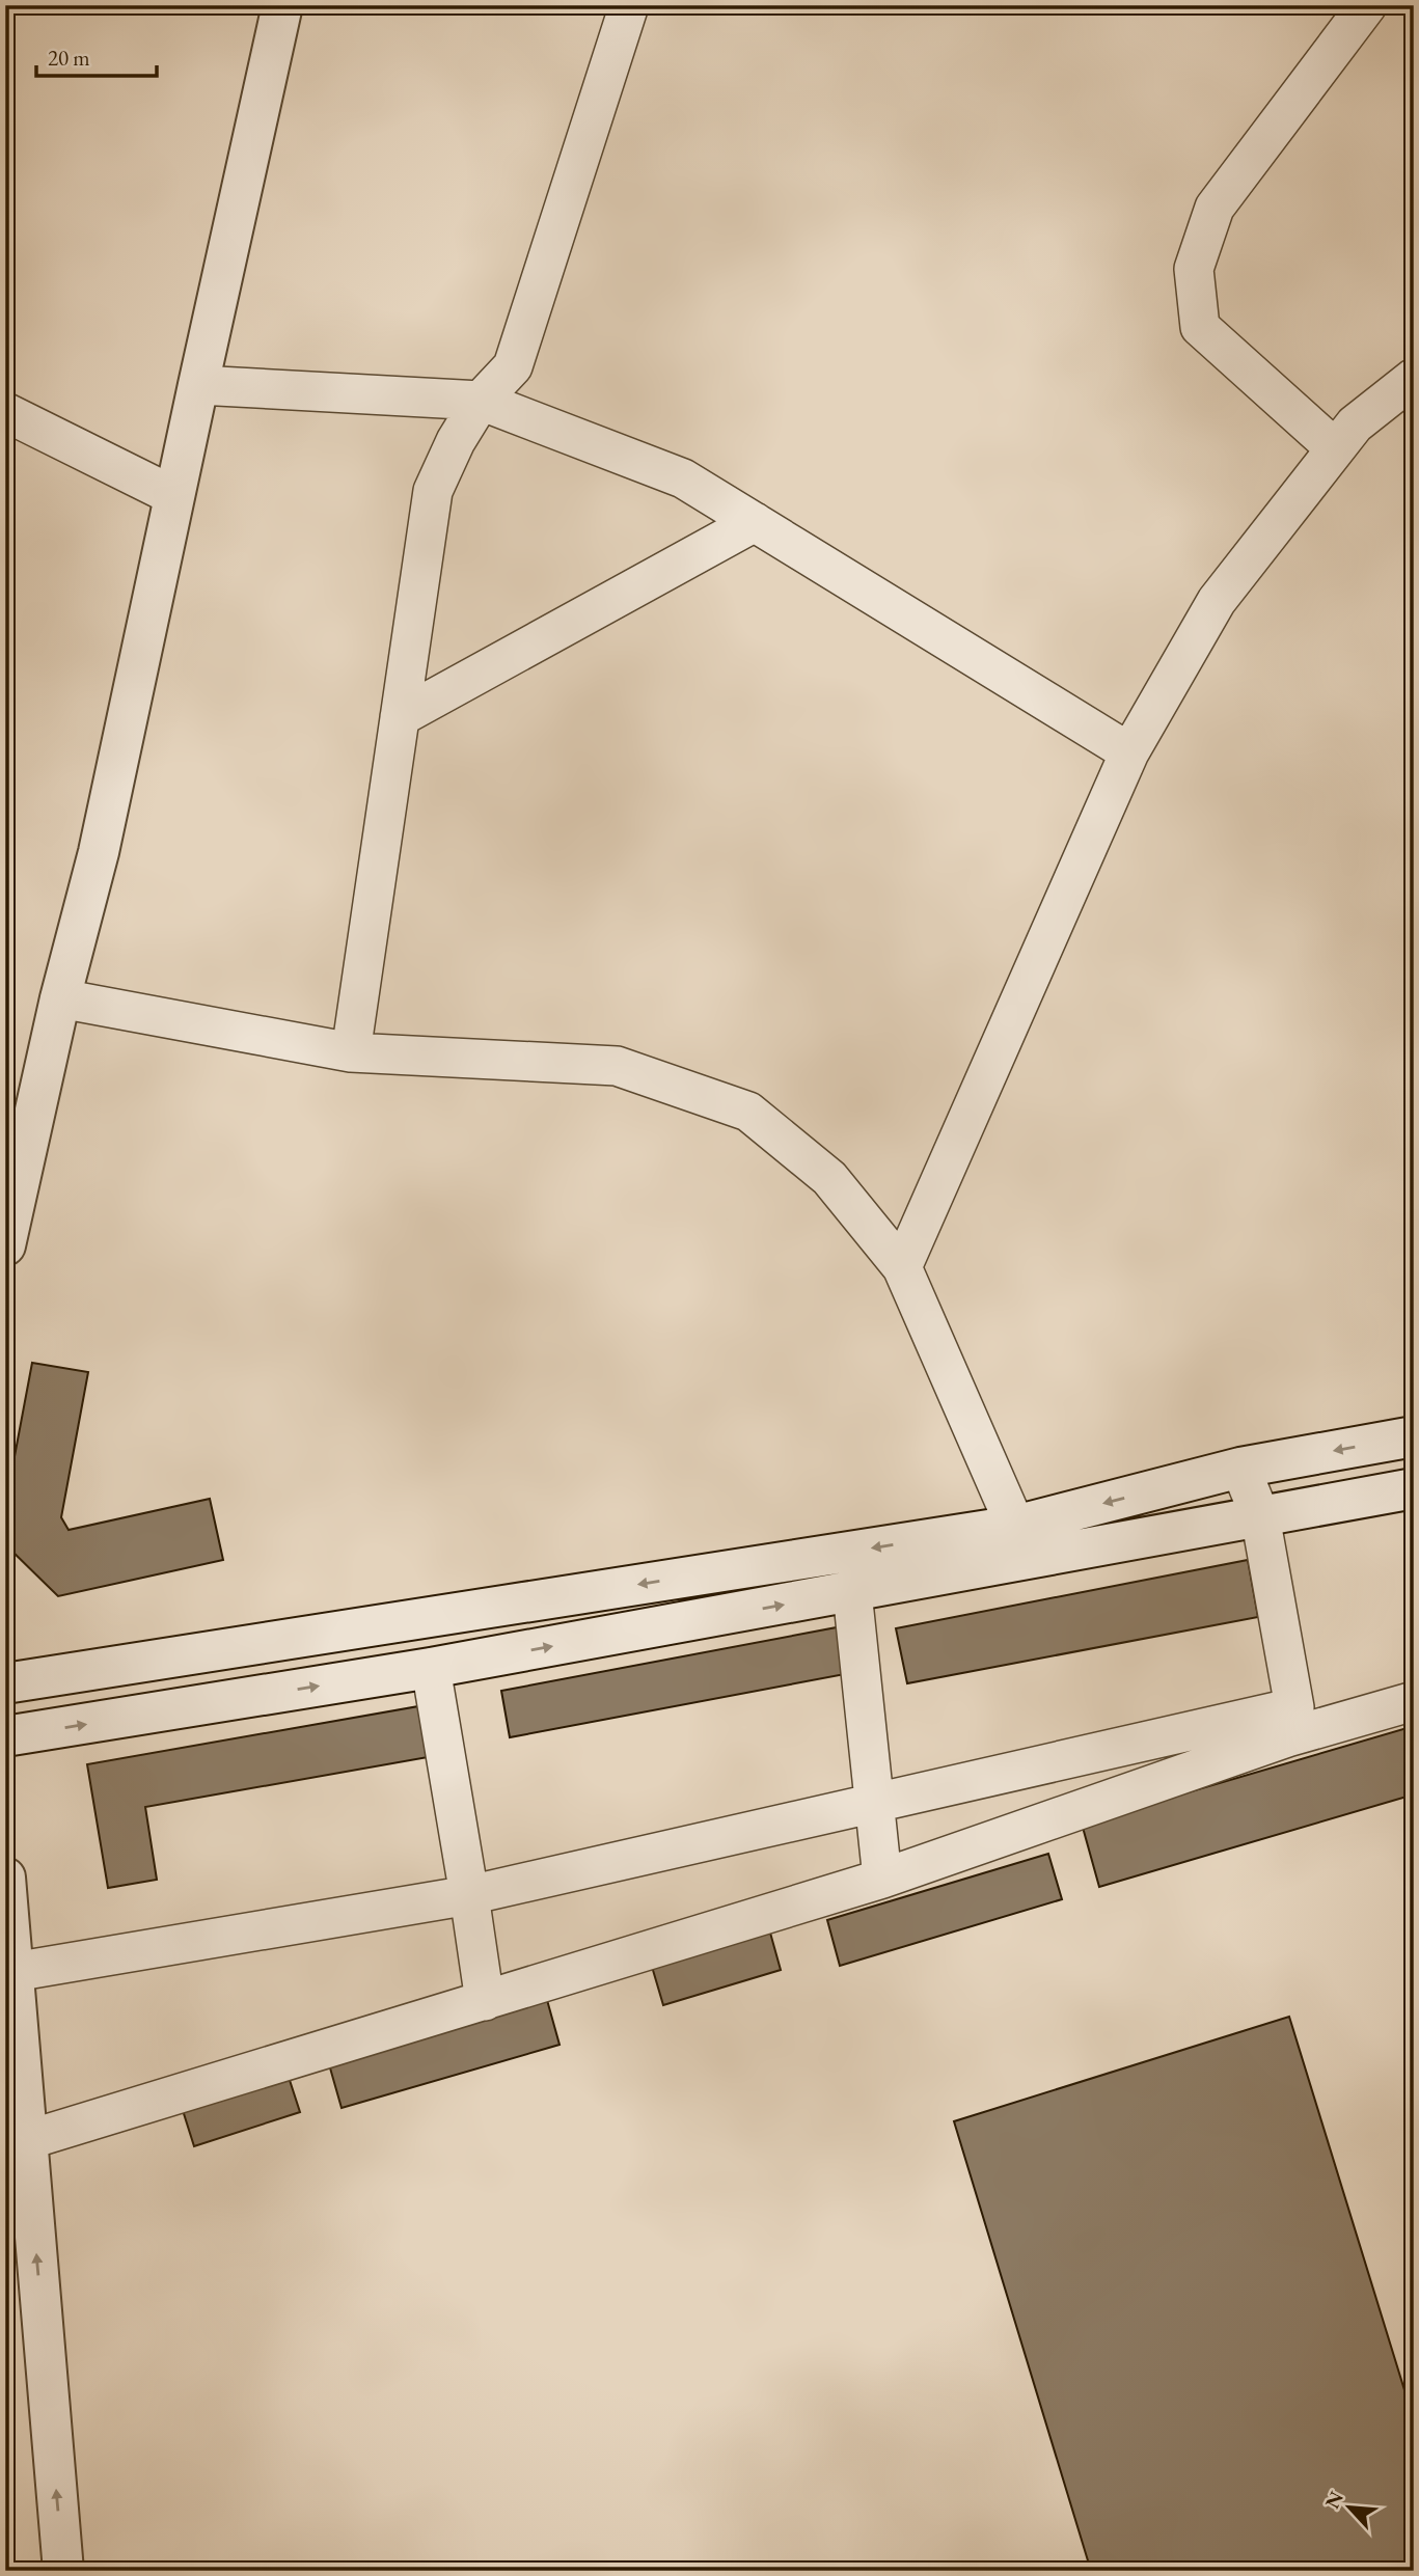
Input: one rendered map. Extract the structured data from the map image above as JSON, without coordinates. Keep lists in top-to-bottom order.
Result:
{
  "scale_bar": "20 m",
  "north": "top left"
}
